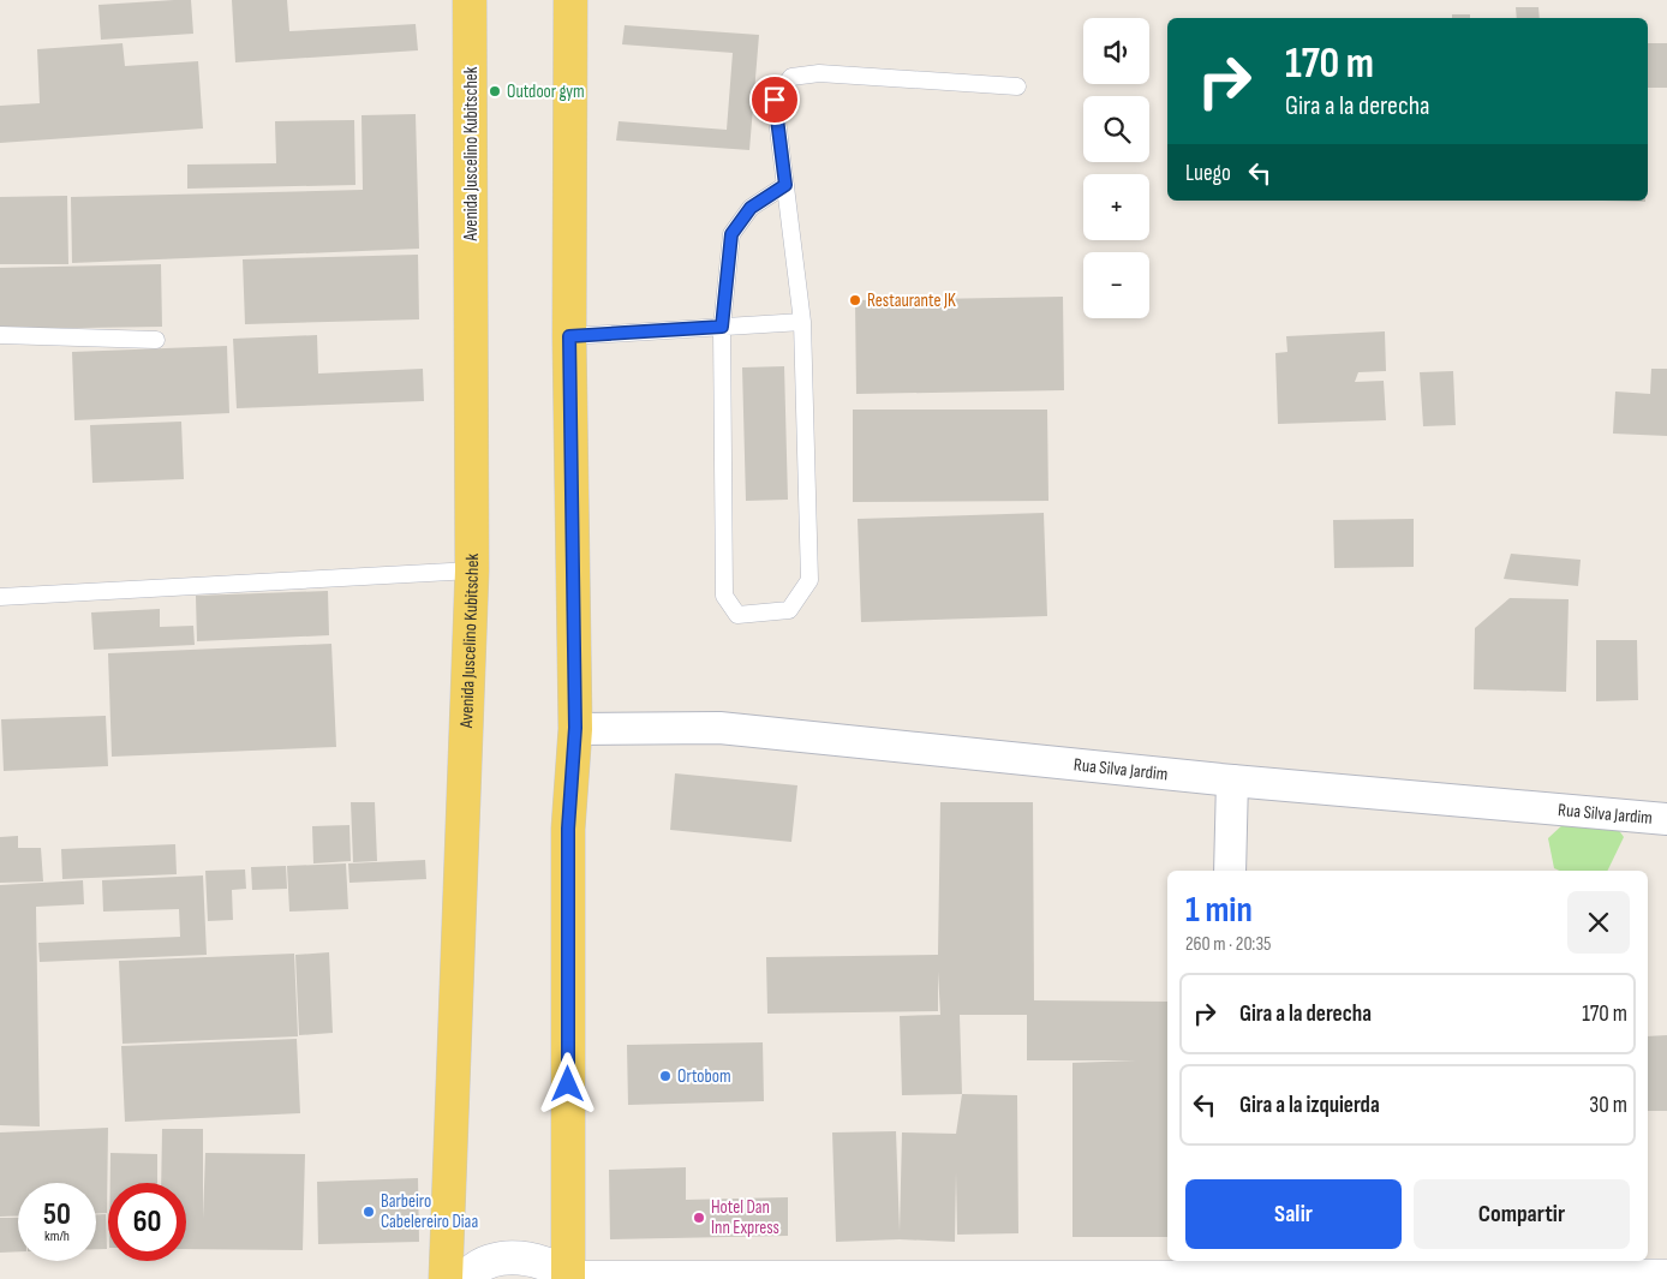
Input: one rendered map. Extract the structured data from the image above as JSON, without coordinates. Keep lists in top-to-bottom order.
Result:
{
  "streets": {
    "main road": ["Avenida Juscelino Kubitschek"],
    "street": ["Rua Silva Jardim"]
  },
  "places": [
    "Outdoor gym",
    "Restaurante JK",
    "Ortobom",
    "Barbeiro Cabelereiro Diaa",
    "Hotel Dan Inn Express"
  ],
  "page": {
    "map_buttons": ["+", "−"],
    "turn": ["170 m", "Gira a la derecha"],
    "then": "Luego",
    "heading": ["1 min", "260 m · 20:35"],
    "list": [
      {
        "name": "Gira a la derecha",
        "value": "170 m"
      },
      {
        "name": "Gira a la izquierda",
        "value": "30 m"
      }
    ],
    "buttons": ["Salir", "Compartir"],
    "speed": "50 km/h",
    "limit": "60"
  }
}
